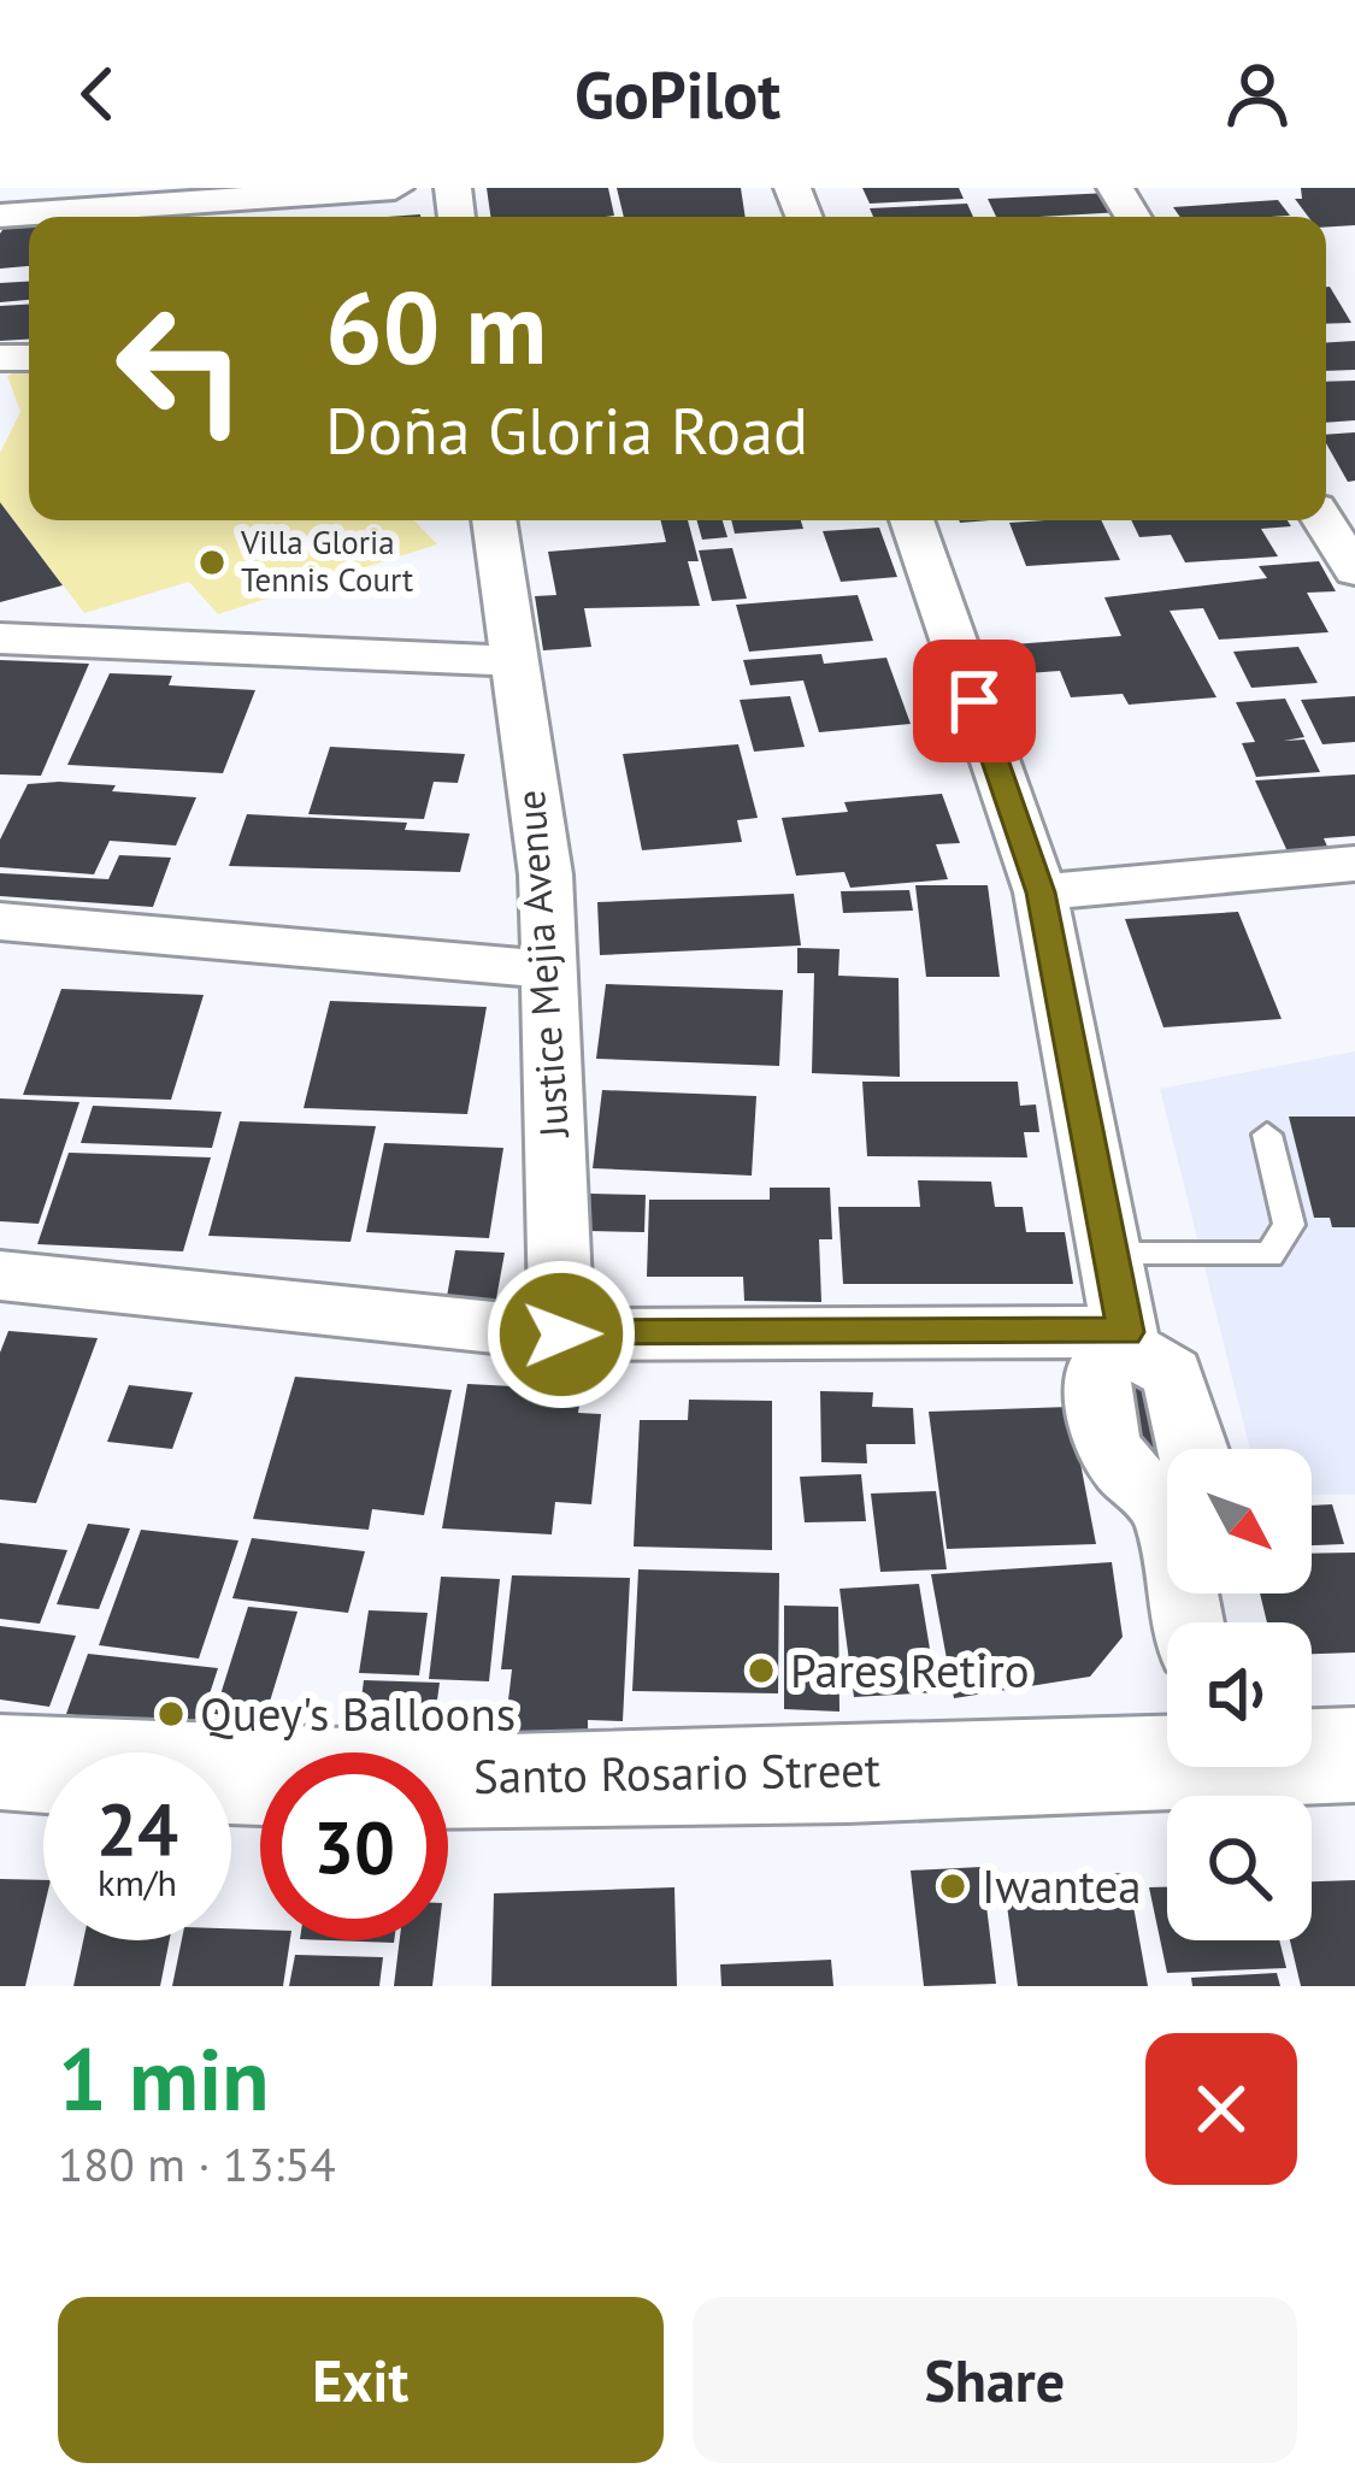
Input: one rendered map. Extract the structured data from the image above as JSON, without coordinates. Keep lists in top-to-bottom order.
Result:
{
  "streets": {
    "main road": ["Santo Rosario Street"],
    "street": ["Justice Mejia Avenue"]
  },
  "places": [
    "Villa Gloria Tennis Court",
    "Pares Retiro",
    "Quey's Balloons",
    "Iwantea"
  ],
  "north": "bottom right",
  "page": {
    "header": "GoPilot",
    "turn": ["60 m", "Doña Gloria Road"],
    "speed": "24 km/h",
    "limit": "30",
    "heading": ["1 min", "180 m · 13:54"],
    "buttons": ["Exit", "Share"]
  }
}
